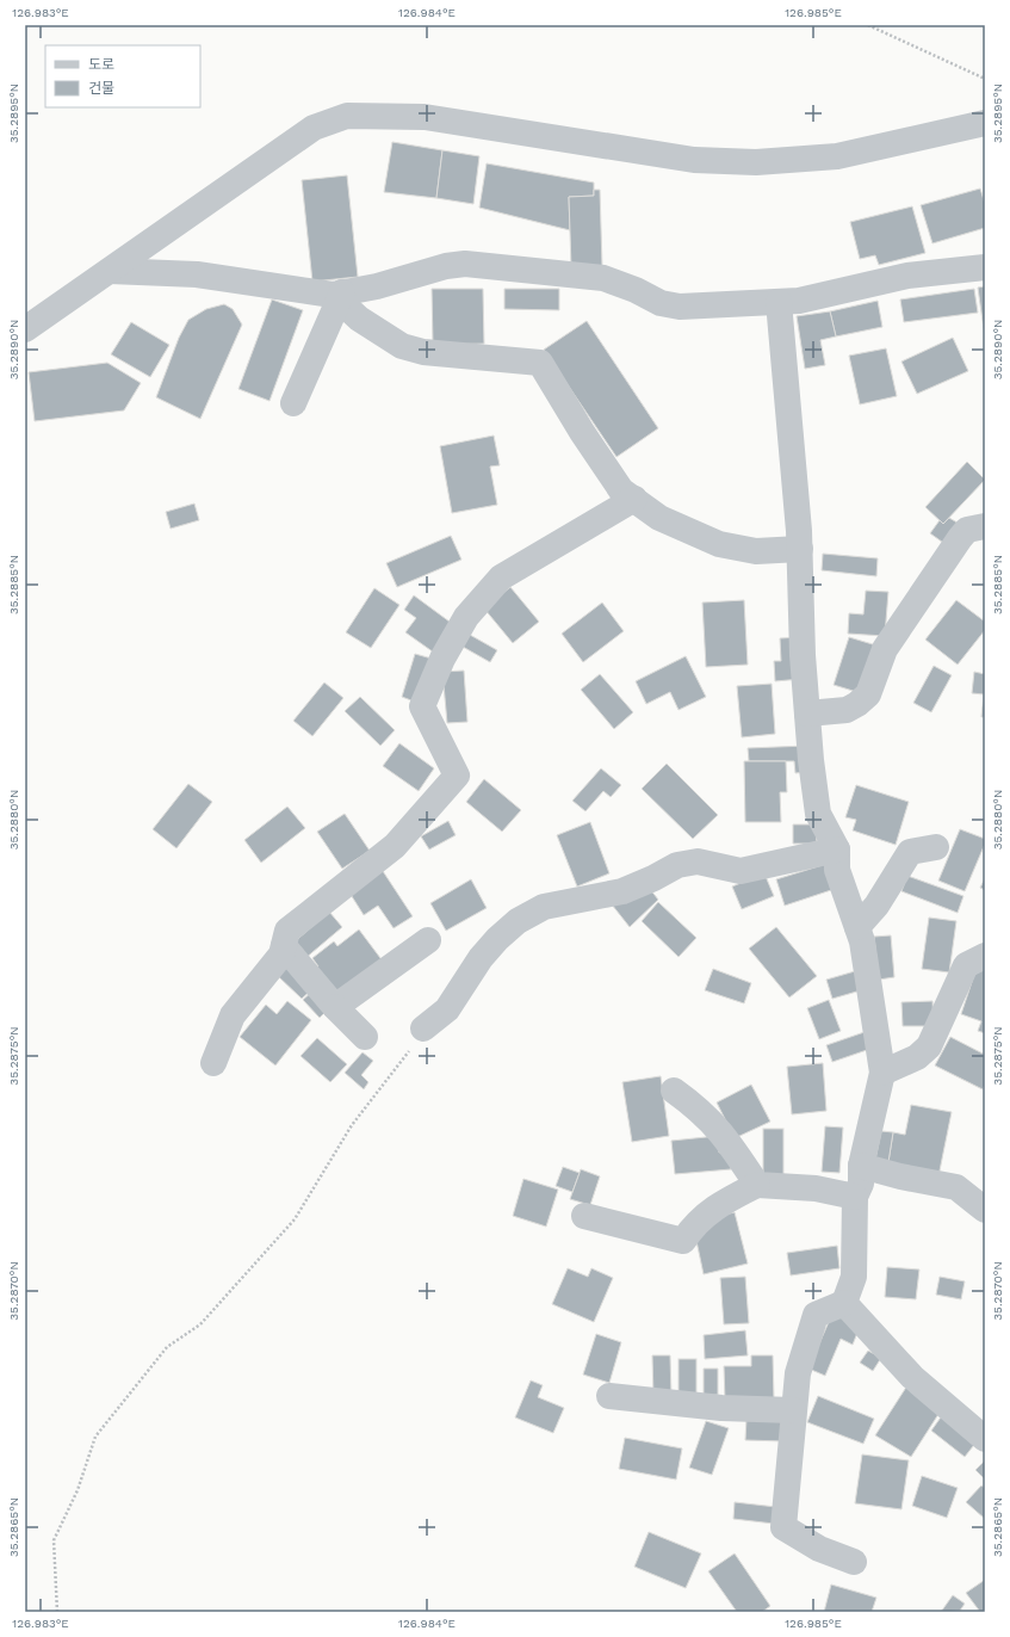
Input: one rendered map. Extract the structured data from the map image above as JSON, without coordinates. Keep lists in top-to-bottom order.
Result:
{
  "legend": ["도로", "건물"],
  "coordinates": [
    "126.983°E",
    "126.984°E",
    "126.985°E",
    "35.2895°N",
    "35.2890°N",
    "35.2885°N",
    "35.2880°N",
    "35.2875°N",
    "35.2870°N",
    "35.2865°N"
  ]
}
